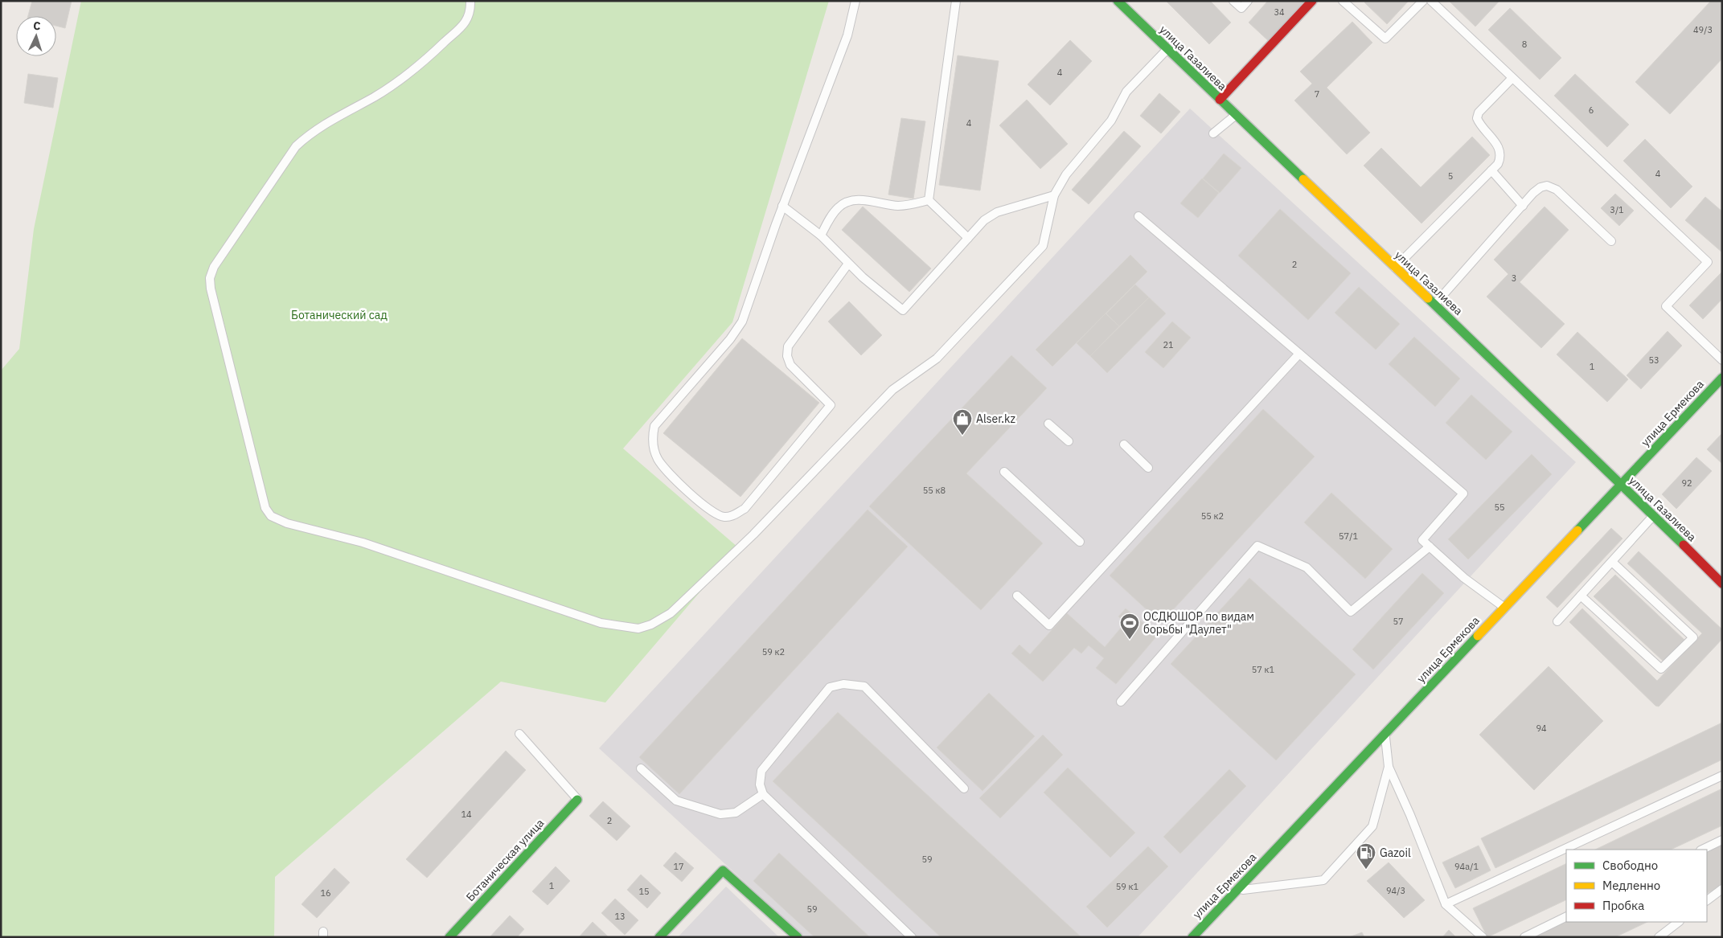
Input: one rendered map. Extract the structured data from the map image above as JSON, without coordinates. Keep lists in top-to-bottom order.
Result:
{
  "streets": {
    "main road": ["улица Газалиева", "улица Ермекова", "Ботаническая улица"]
  },
  "crossings": [
    ["улица Газалиева", "улица Ермекова"]
  ],
  "parks": ["Ботанический сад"],
  "places": {
    "shop": ["Alser.kz"],
    "sports": ["ОСДЮШОР по видам борьбы \"Даулет\""],
    "fuel station": ["Gazoil"]
  },
  "house_numbers": [
    "34",
    "49/3",
    "8",
    "4",
    "7",
    "6",
    "4",
    "4",
    "5",
    "3/1",
    "2",
    "3",
    "21",
    "53",
    "1",
    "92",
    "55 к8",
    "55",
    "55 к2",
    "57/1",
    "57",
    "59 к2",
    "57 к1",
    "94",
    "14",
    "2",
    "59",
    "17",
    "94а/1",
    "1",
    "59 к1",
    "94/3",
    "15",
    "16",
    "59",
    "13"
  ],
  "legend": ["Свободно", "Медленно", "Пробка"],
  "north": "top"
}
